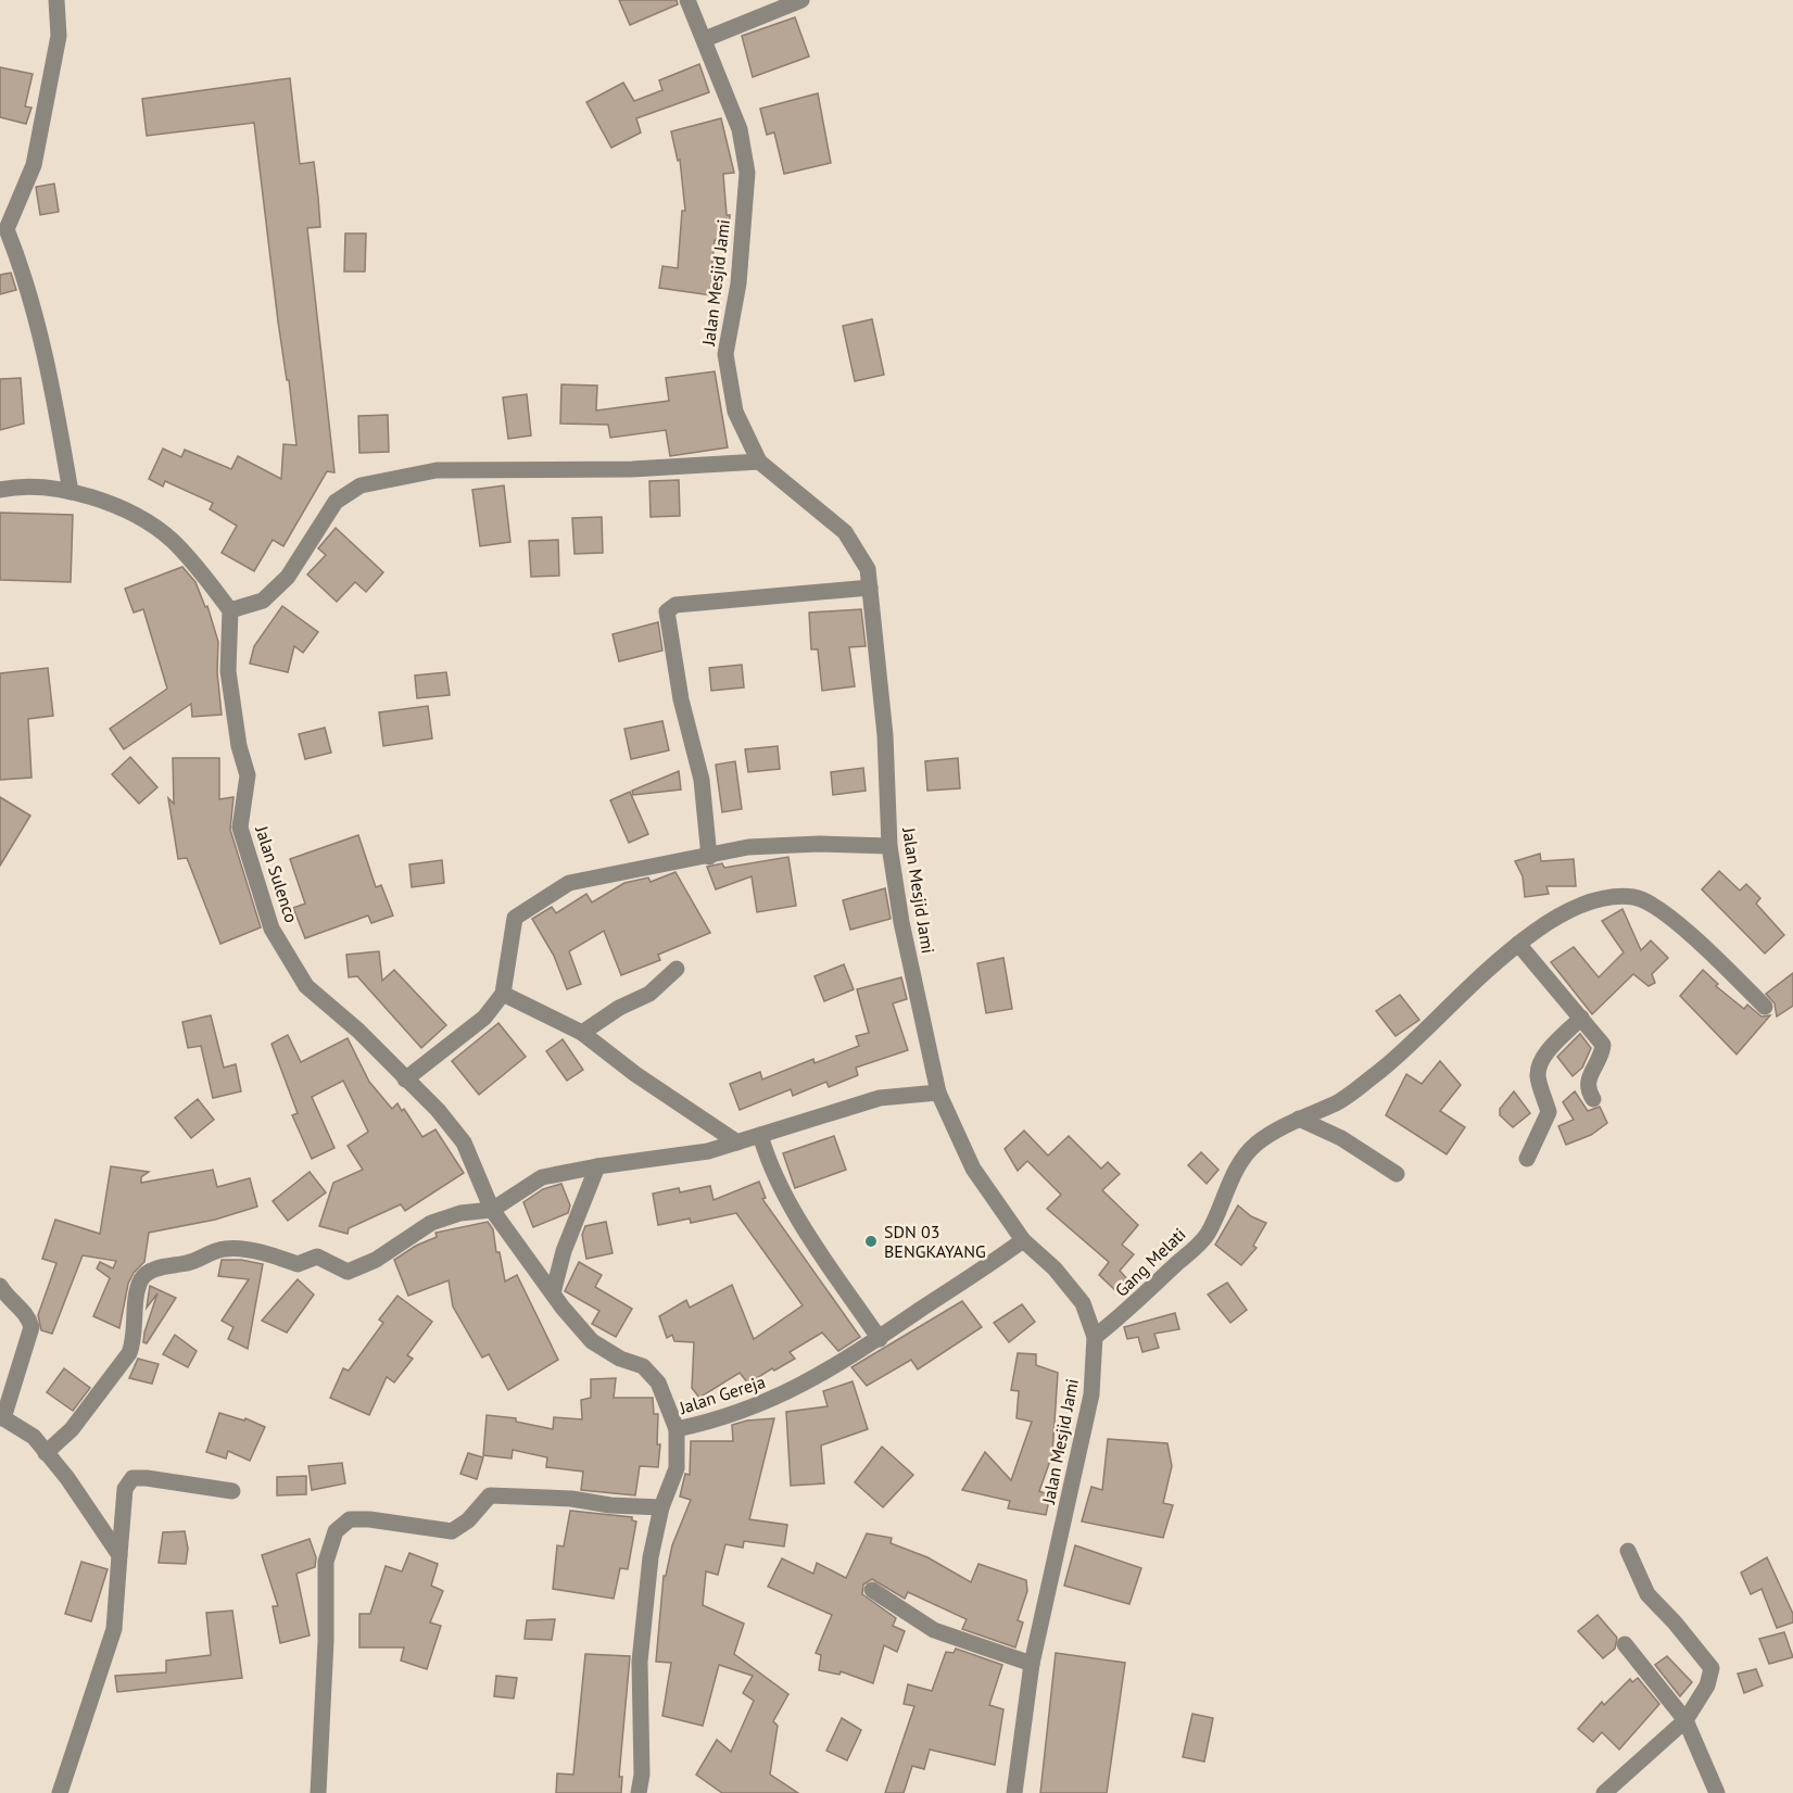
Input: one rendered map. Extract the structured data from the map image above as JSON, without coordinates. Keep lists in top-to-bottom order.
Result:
{
  "streets": {
    "street": [
      "Jalan Mesjid Jami",
      "Jalan Sulenco",
      "Gang Melati",
      "Jalan Gereja"
    ]
  },
  "crossings": [
    ["Jalan Mesjid Jami", "Gang Melati"],
    ["Jalan Mesjid Jami", "Jalan Gereja"],
    ["Jalan Sulenco", "Jalan Gereja"]
  ],
  "places": ["SDN 03 BENGKAYANG"]
}
